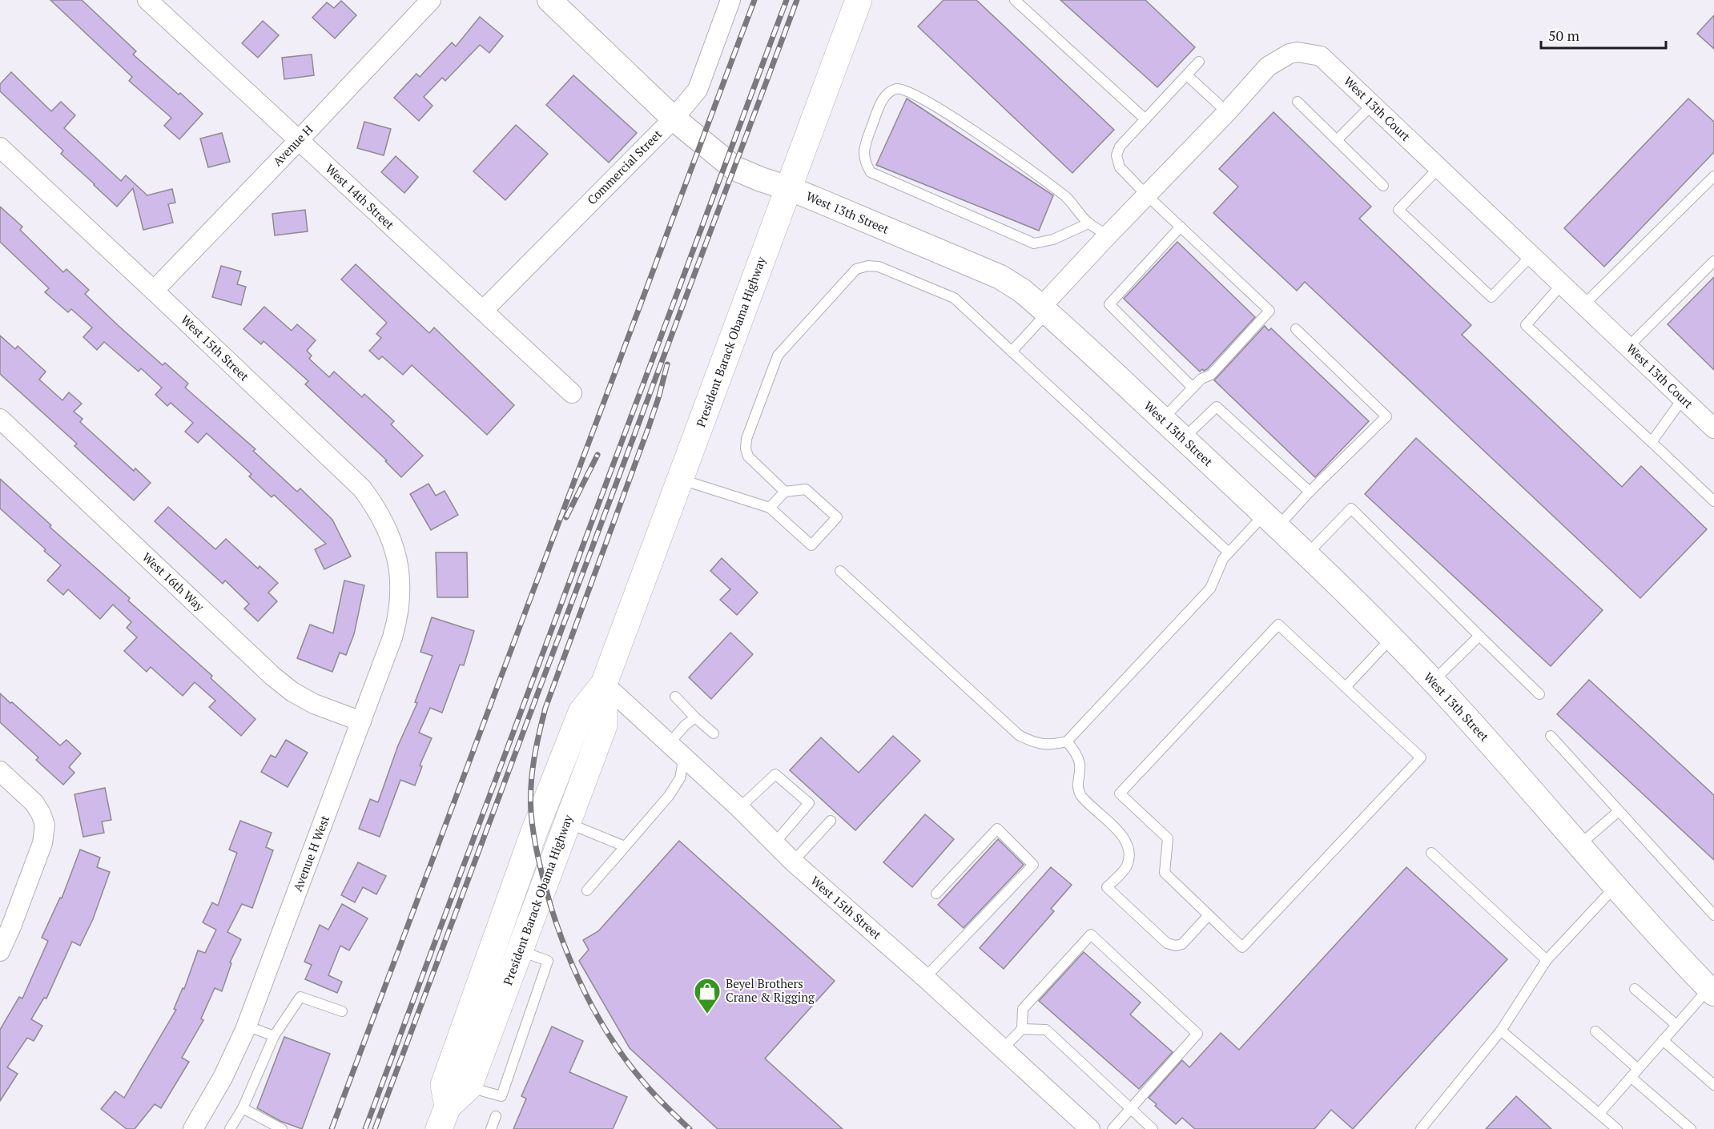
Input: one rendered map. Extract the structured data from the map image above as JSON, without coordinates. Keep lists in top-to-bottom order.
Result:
{
  "streets": {
    "main road": ["President Barack Obama Highway"],
    "street": [
      "West 13th Court",
      "Avenue H",
      "Commercial Street",
      "West 14th Street",
      "West 13th Street",
      "West 15th Street",
      "West 16th Way",
      "Avenue H West"
    ]
  },
  "crossings": [
    ["West 13th Court", "West 13th Street"],
    ["Avenue H", "West 14th Street"],
    ["Avenue H", "West 15th Street"],
    ["Commercial Street", "West 14th Street"],
    ["Commercial Street", "West 13th Street"],
    ["West 13th Street", "President Barack Obama Highway"],
    ["President Barack Obama Highway", "West 15th Street"],
    ["West 15th Street", "Avenue H West"],
    ["West 16th Way", "Avenue H West"]
  ],
  "places": {
    "shop": ["Beyel Brothers Crane & Rigging"]
  },
  "scale_bar": "50 m"
}
